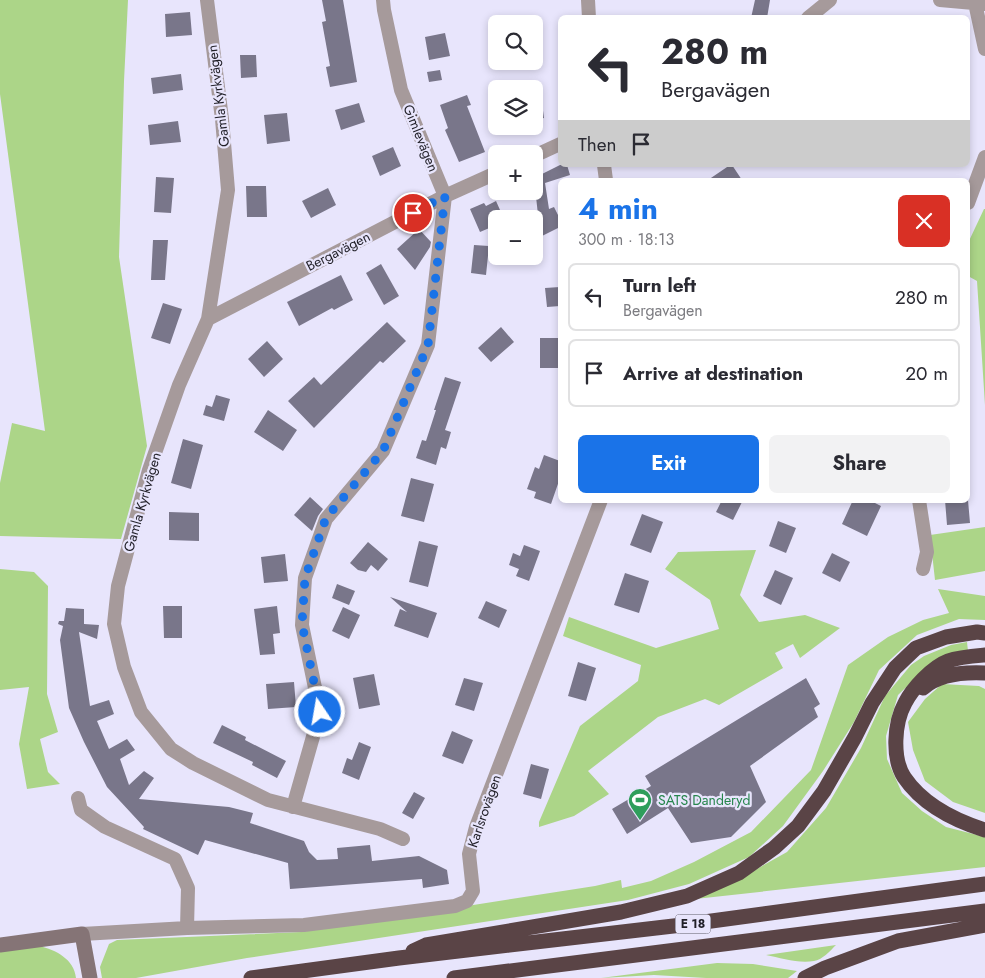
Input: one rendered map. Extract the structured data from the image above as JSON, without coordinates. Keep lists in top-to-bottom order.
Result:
{
  "streets": {
    "highway": ["E 18"],
    "street": [
      "Gamla Kyrkvägen",
      "Gimlevägen",
      "Bergavägen",
      "Karlsrovägen"
    ]
  },
  "crossings": [
    ["Gamla Kyrkvägen", "Gimlevägen"],
    ["Gamla Kyrkvägen", "Bergavägen"],
    ["Gimlevägen", "Bergavägen"]
  ],
  "places": {
    "sports": ["SATS Danderyd"]
  },
  "page": {
    "map_buttons": ["+", "−"],
    "turn": ["280 m", "Bergavägen"],
    "then": "Then",
    "heading": ["4 min", "300 m · 18:13"],
    "list": [
      {
        "name": "Turn left",
        "note": "Bergavägen",
        "value": "280 m"
      },
      {
        "name": "Arrive at destination",
        "value": "20 m"
      }
    ],
    "buttons": ["Exit", "Share"]
  }
}
